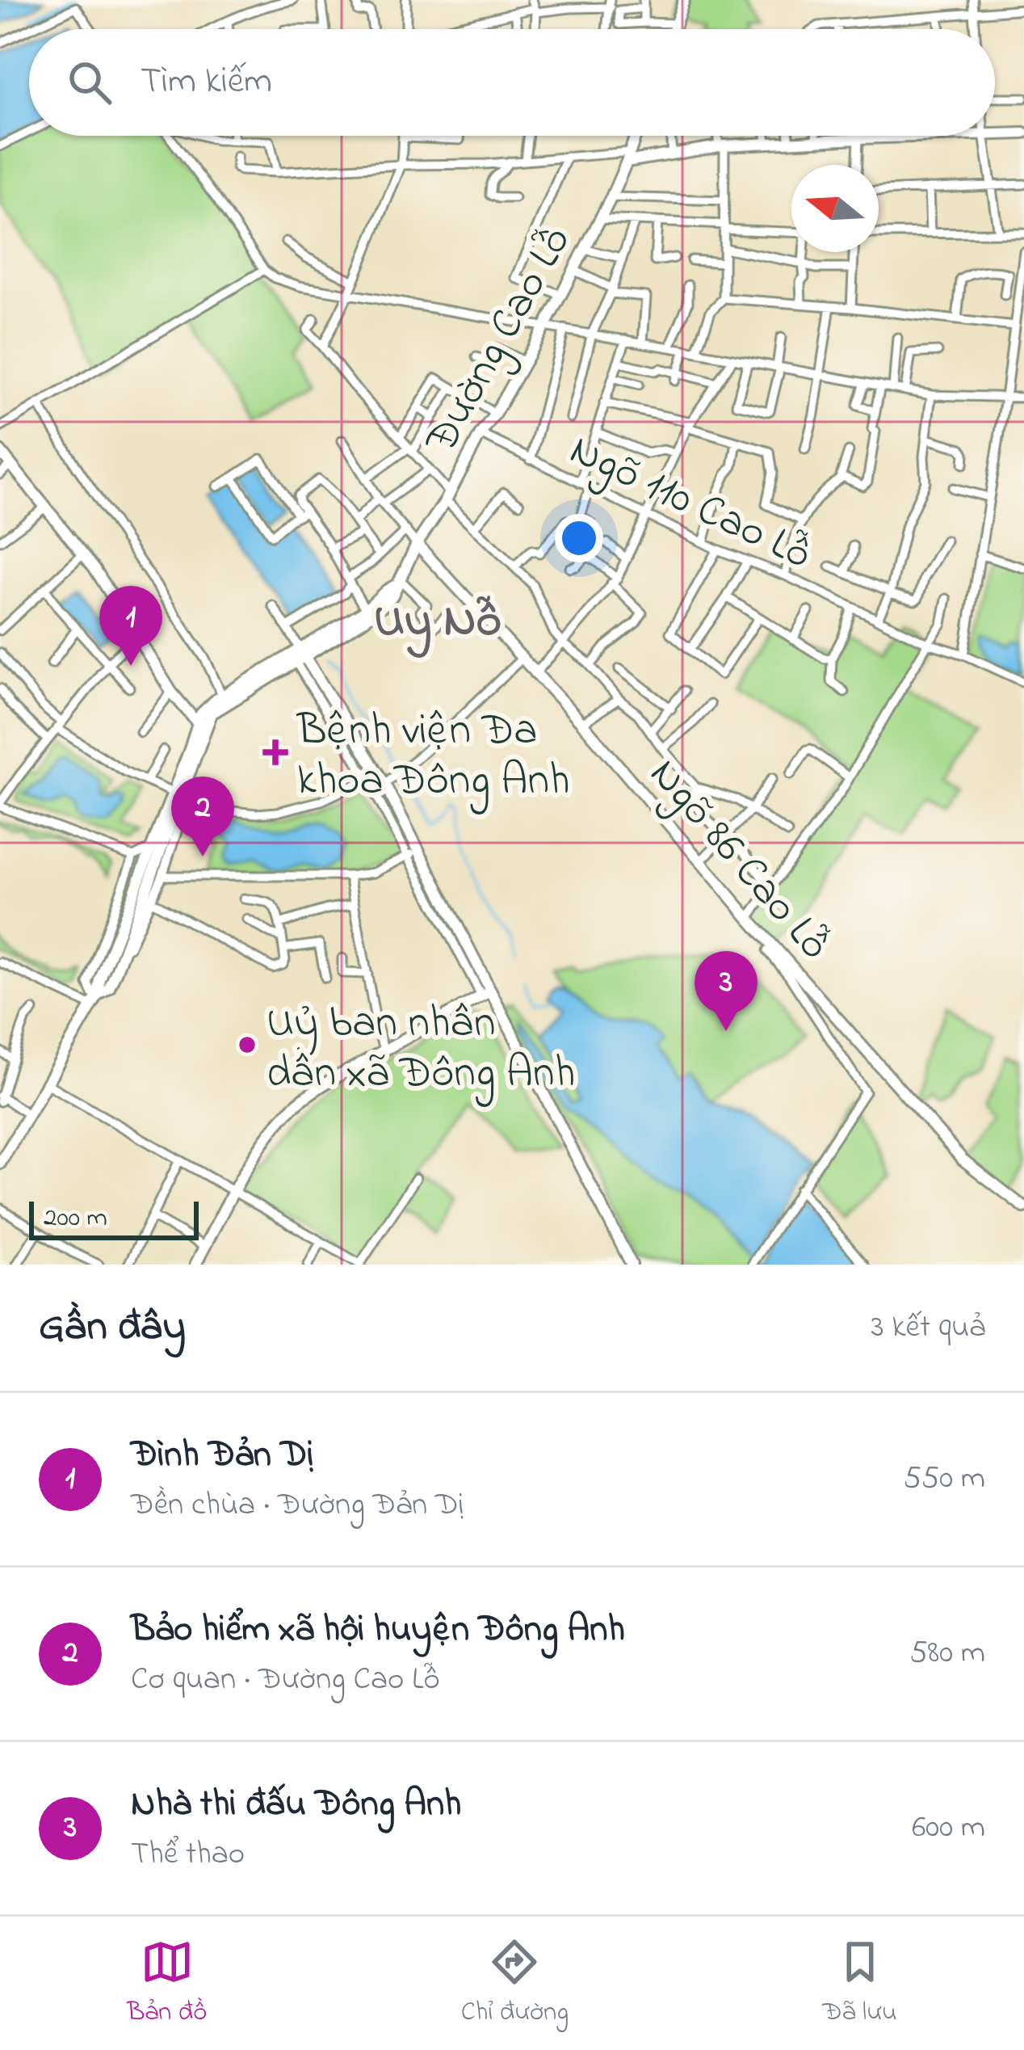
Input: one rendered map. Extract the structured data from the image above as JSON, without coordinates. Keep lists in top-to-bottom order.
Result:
{
  "streets": {
    "street": ["Đường Cao Lỗ", "Ngõ 110 Cao Lỗ", "Ngõ 86 Cao Lỗ"]
  },
  "crossings": [
    ["Đường Cao Lỗ", "Ngõ 110 Cao Lỗ"],
    ["Đường Cao Lỗ", "Ngõ 86 Cao Lỗ"]
  ],
  "districts": ["Uy Nỗ"],
  "places": {
    "health": ["Bệnh viện Đa khoa Đông Anh"],
    "other": ["Uỷ ban nhân dân xã Đông Anh"]
  },
  "scale_bar": "200 m",
  "north": "left",
  "page": {
    "search": "Tìm kiếm",
    "pins": ["1", "2", "3"],
    "scale": "200 m",
    "heading": ["Gần đây", "3 kết quả"],
    "list": [
      {
        "mark": "1",
        "name": "Đình Đản Dị",
        "note": "Đền chùa · Đường Đản Dị",
        "value": "550 m"
      },
      {
        "mark": "2",
        "name": "Bảo hiểm xã hội huyện Đông Anh",
        "note": "Cơ quan · Đường Cao Lỗ",
        "value": "580 m"
      },
      {
        "mark": "3",
        "name": "Nhà thi đấu Đông Anh",
        "note": "Thể thao",
        "value": "600 m"
      }
    ],
    "nav": ["Bản đồ", "Chỉ đường", "Đã lưu"]
  }
}
